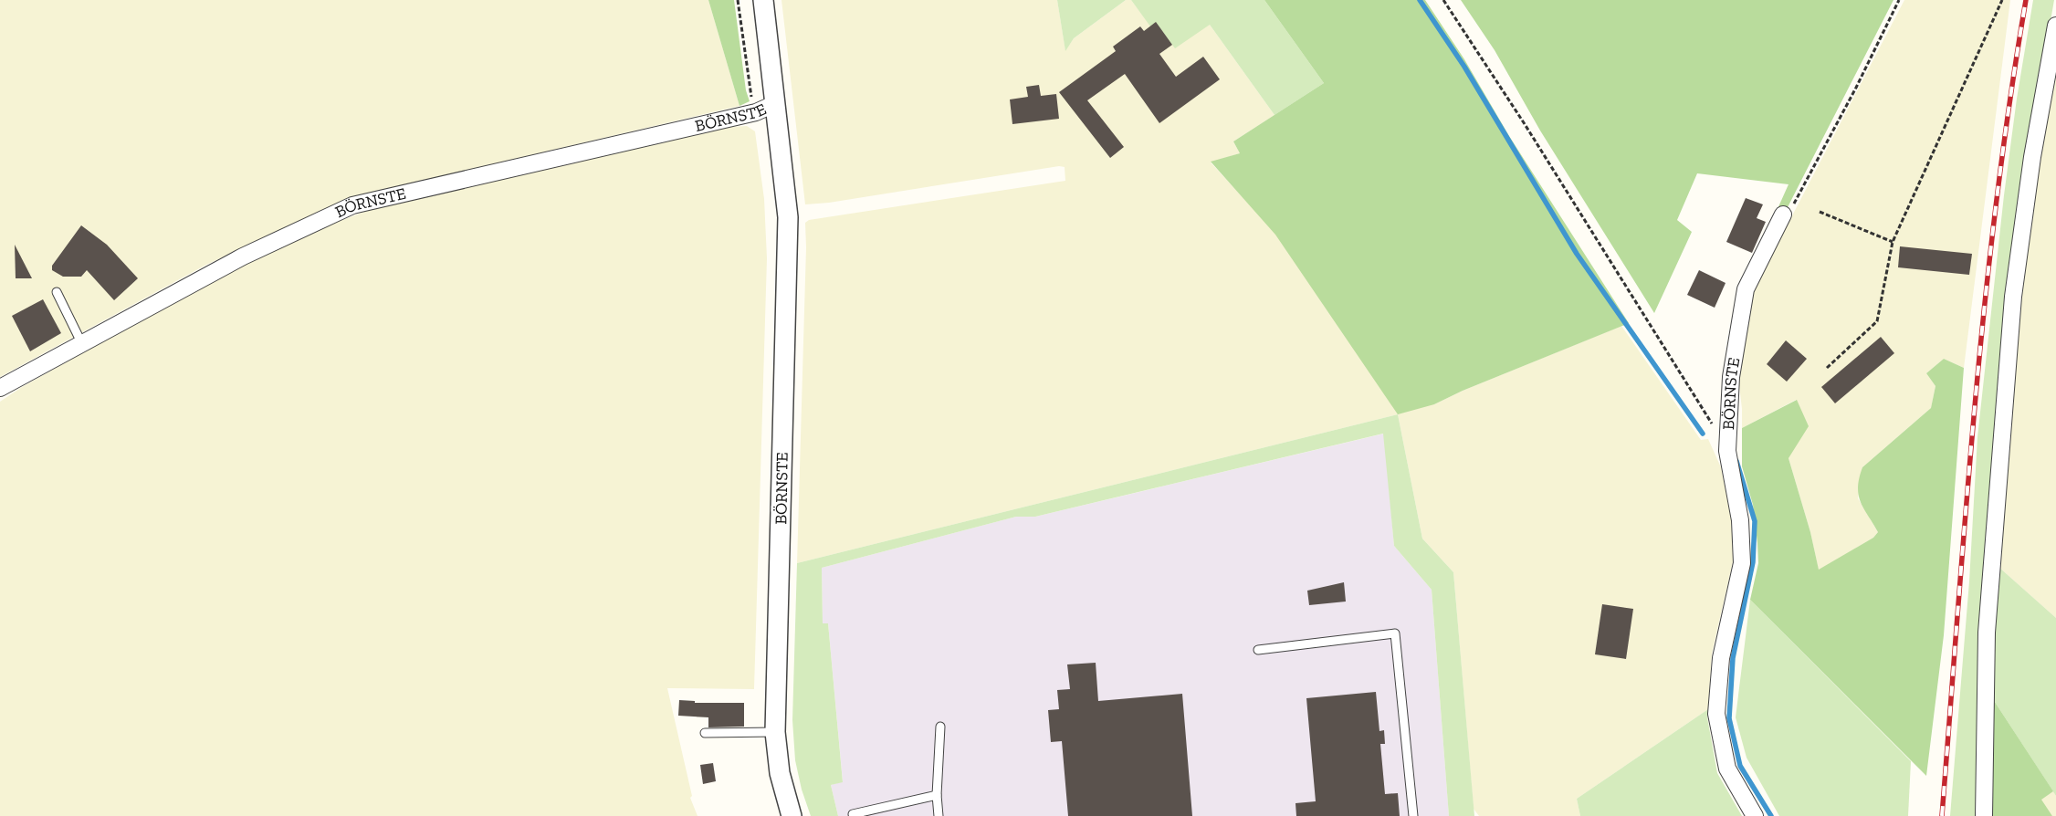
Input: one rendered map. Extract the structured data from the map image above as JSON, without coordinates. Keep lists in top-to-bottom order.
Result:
{
  "streets": {
    "street": ["BÖRNSTE"]
  }
}
